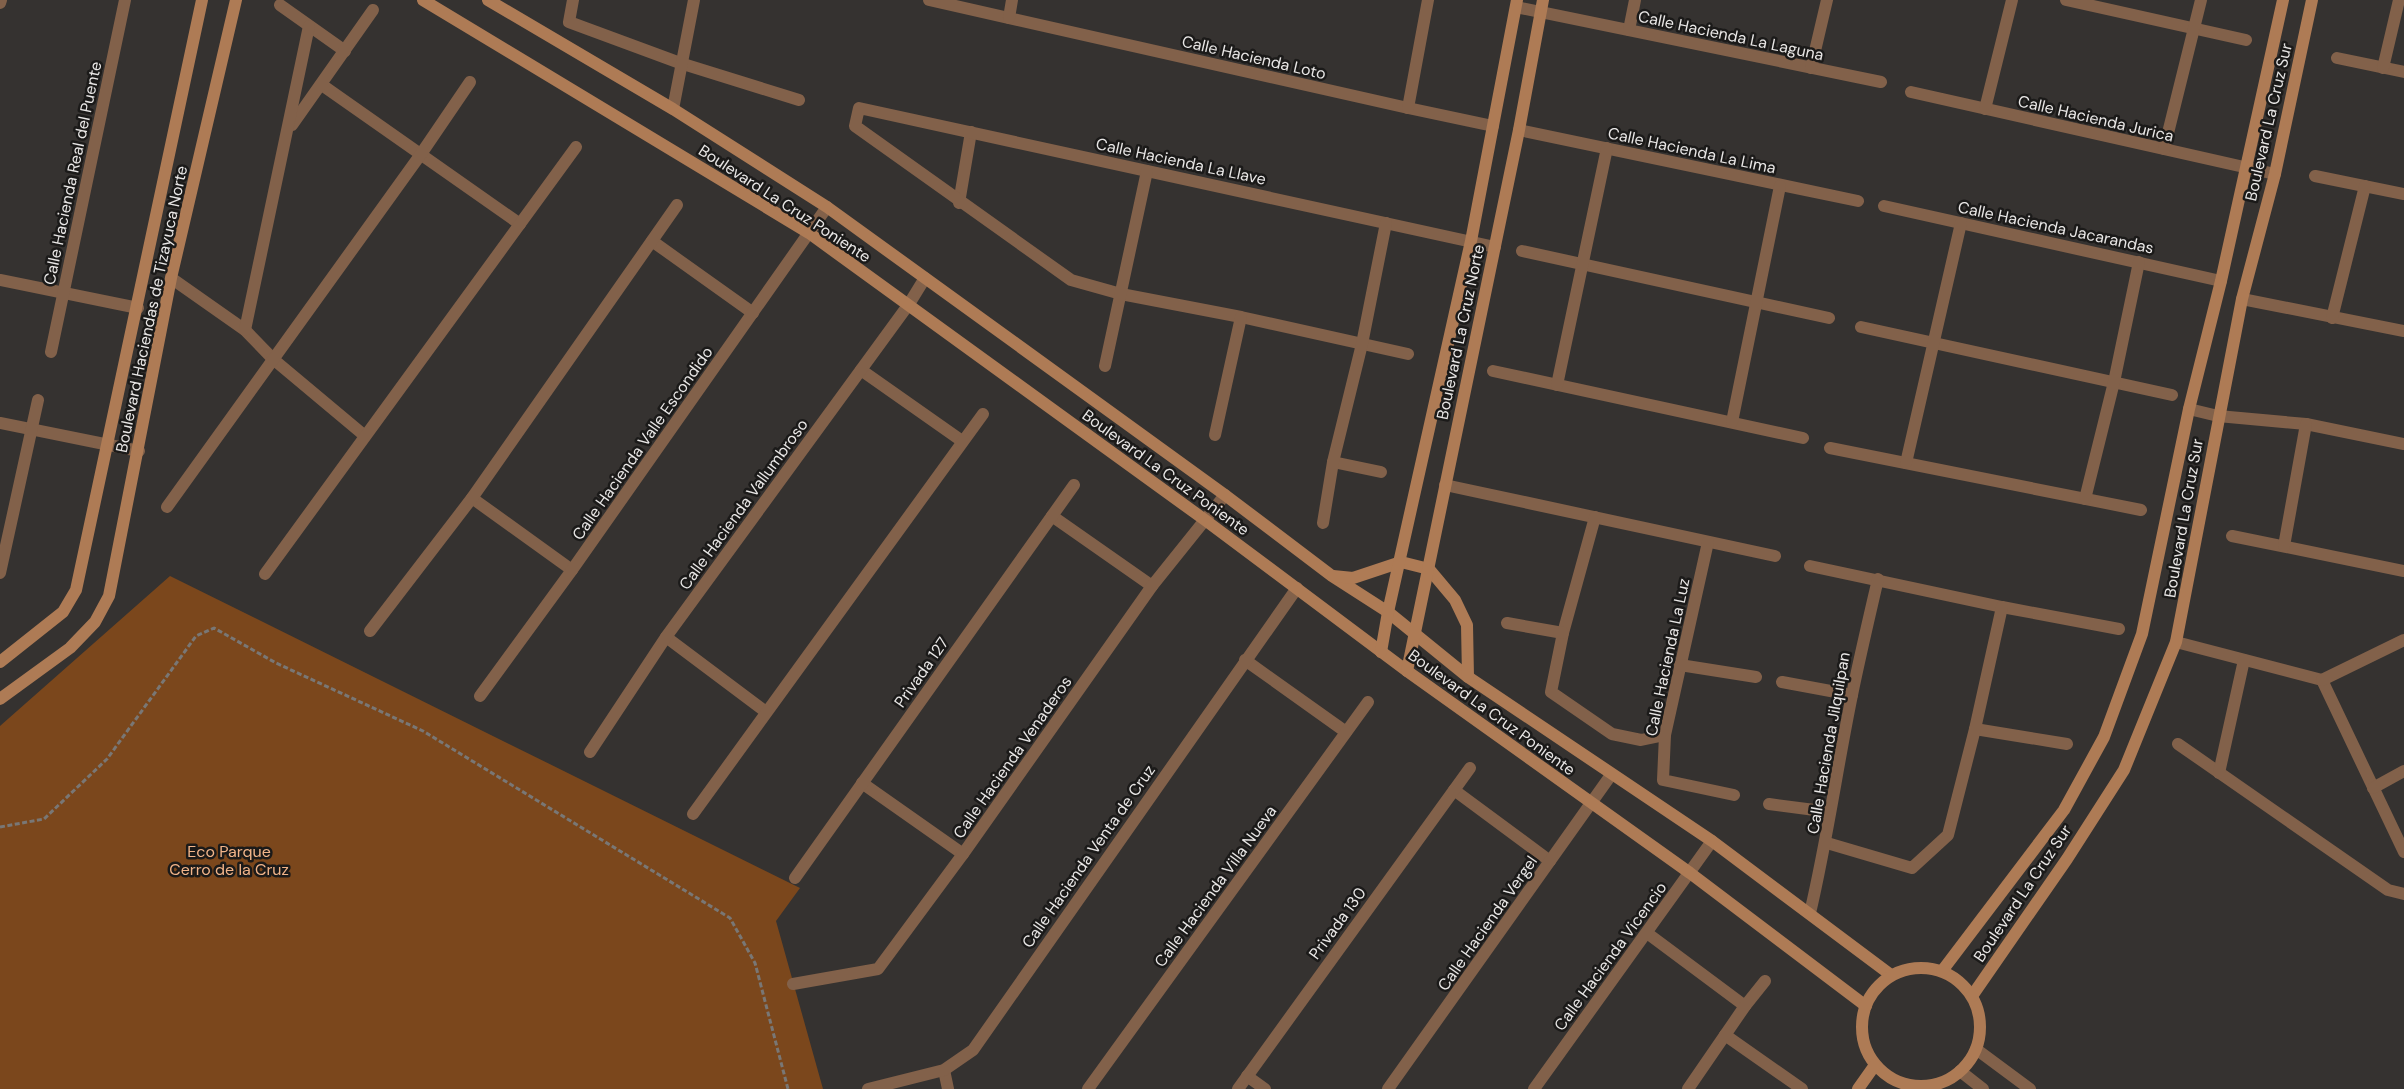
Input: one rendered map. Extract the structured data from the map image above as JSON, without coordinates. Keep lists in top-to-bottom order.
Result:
{
  "streets": {
    "street": [
      "Calle Hacienda La Laguna",
      "Calle Hacienda Loto",
      "Calle Hacienda Jurica",
      "Boulevard La Cruz Sur",
      "Calle Hacienda La Lima",
      "Calle Hacienda La Llave",
      "Calle Hacienda Real del Puente",
      "Boulevard La Cruz Poniente",
      "Calle Hacienda Jacarandas",
      "Boulevard Haciendas de Tizayuca Norte",
      "Boulevard La Cruz Norte",
      "Calle Hacienda Valle Escondido",
      "Calle Hacienda Vallumbroso",
      "Calle Hacienda La Luz",
      "Privada 127",
      "Calle Hacienda Jilquilpan",
      "Calle Hacienda Venaderos",
      "Calle Hacienda Venta de Cruz",
      "Calle Hacienda Villa Nueva",
      "Privada 130",
      "Calle Hacienda Vergel",
      "Calle Hacienda Vicencio"
    ]
  },
  "crossings": [
    ["Calle Hacienda La Laguna", "Boulevard La Cruz Norte"],
    ["Calle Hacienda Loto", "Boulevard La Cruz Norte"],
    ["Calle Hacienda Jurica", "Boulevard La Cruz Sur"],
    ["Boulevard La Cruz Sur", "Boulevard La Cruz Poniente"],
    ["Boulevard La Cruz Sur", "Calle Hacienda Jacarandas"],
    ["Calle Hacienda La Lima", "Boulevard La Cruz Norte"],
    ["Calle Hacienda La Llave", "Boulevard La Cruz Norte"],
    ["Boulevard La Cruz Poniente", "Boulevard La Cruz Norte"],
    ["Boulevard La Cruz Poniente", "Calle Hacienda Valle Escondido"],
    ["Boulevard La Cruz Poniente", "Calle Hacienda Vallumbroso"],
    ["Boulevard La Cruz Poniente", "Calle Hacienda Jilquilpan"],
    ["Boulevard La Cruz Poniente", "Calle Hacienda Venaderos"],
    ["Boulevard La Cruz Poniente", "Calle Hacienda Venta de Cruz"],
    ["Boulevard La Cruz Poniente", "Calle Hacienda Vergel"],
    ["Boulevard La Cruz Poniente", "Calle Hacienda Vicencio"]
  ],
  "parks": ["Eco Parque Cerro de la Cruz"]
}
